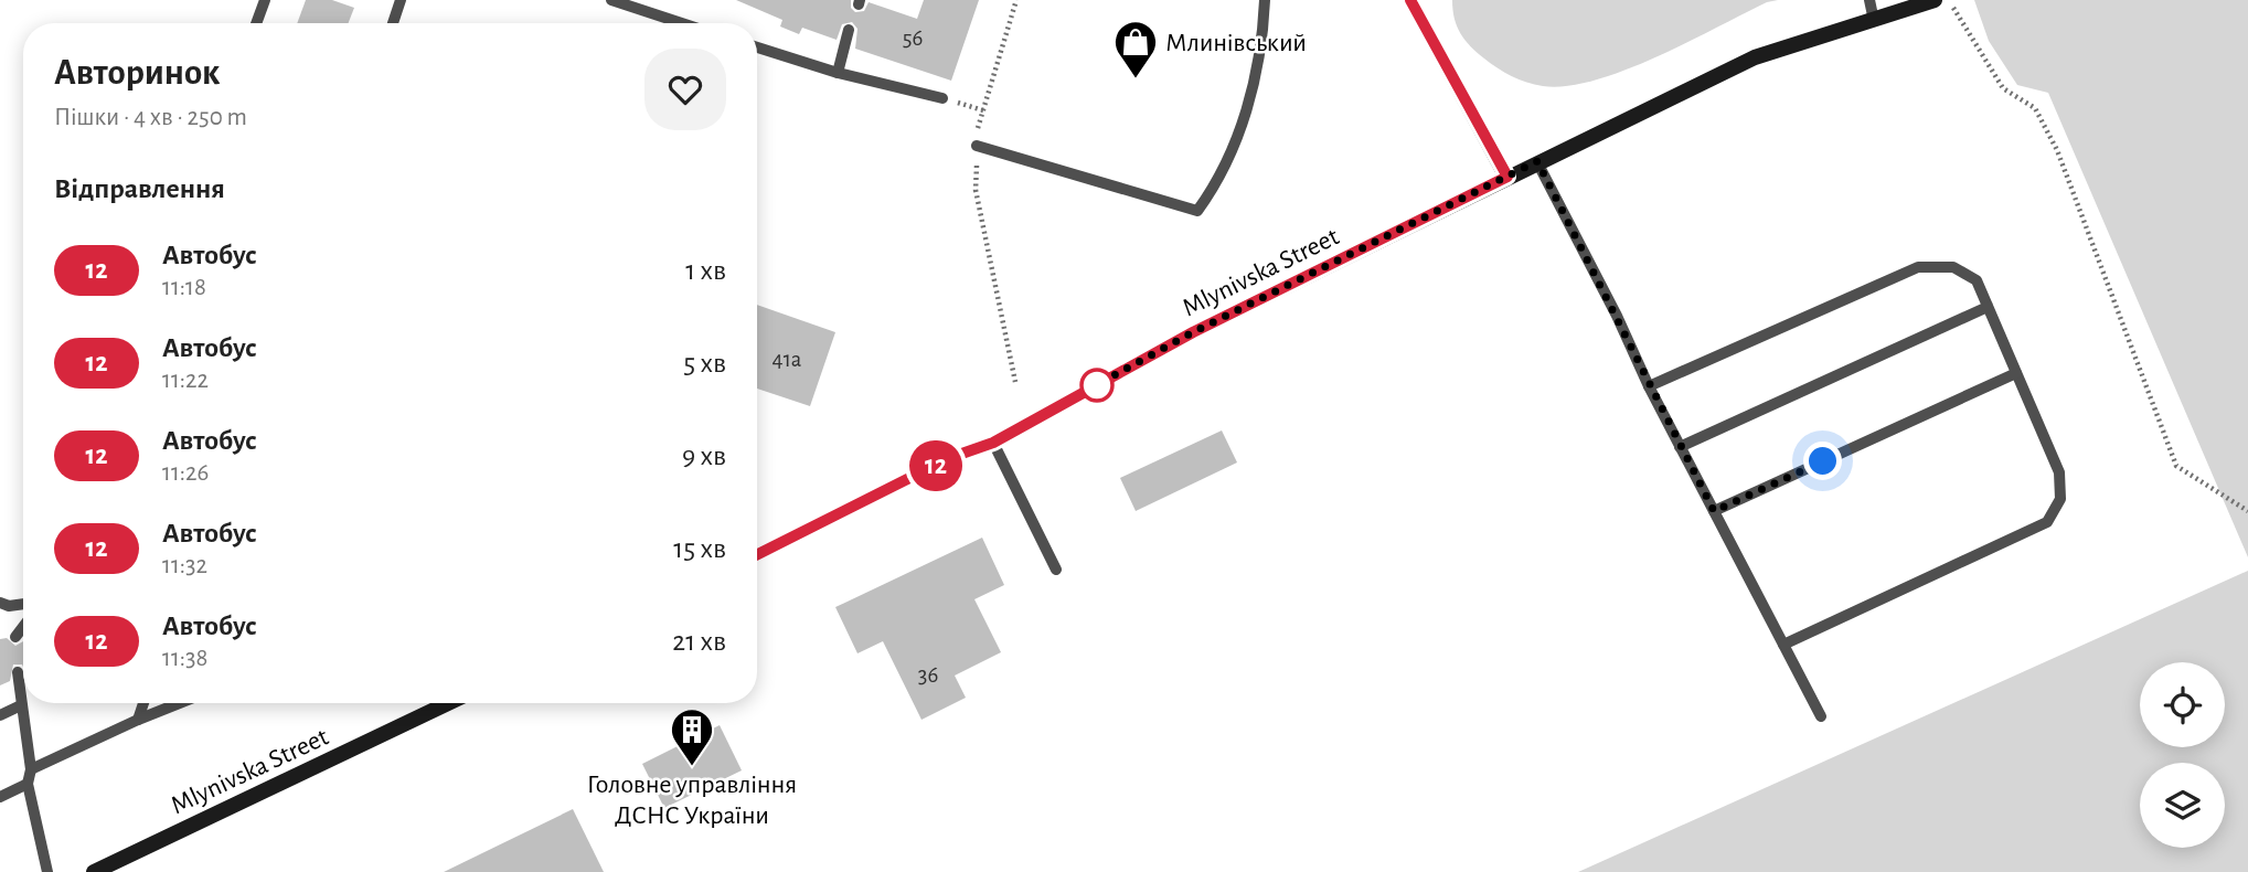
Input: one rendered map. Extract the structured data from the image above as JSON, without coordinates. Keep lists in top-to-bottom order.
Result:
{
  "streets": {
    "main road": ["Mlynivska Street"]
  },
  "places": {
    "shop": ["Млинівський"],
    "building": ["Головне управління ДСНС України"]
  },
  "lines": ["bus line 12"],
  "house_numbers": ["56", "41а", "36"],
  "page": {
    "on_map": "12",
    "heading": [
      ["Авторинок", "Пішки · 4 хв · 250 m"],
      "Відправлення"
    ],
    "list": [
      {
        "mark": "12",
        "name": "Автобус",
        "note": "11:18",
        "value": "1 хв"
      },
      {
        "mark": "12",
        "name": "Автобус",
        "note": "11:22",
        "value": "5 хв"
      },
      {
        "mark": "12",
        "name": "Автобус",
        "note": "11:26",
        "value": "9 хв"
      },
      {
        "mark": "12",
        "name": "Автобус",
        "note": "11:32",
        "value": "15 хв"
      },
      {
        "mark": "12",
        "name": "Автобус",
        "note": "11:38",
        "value": "21 хв"
      }
    ]
  }
}
